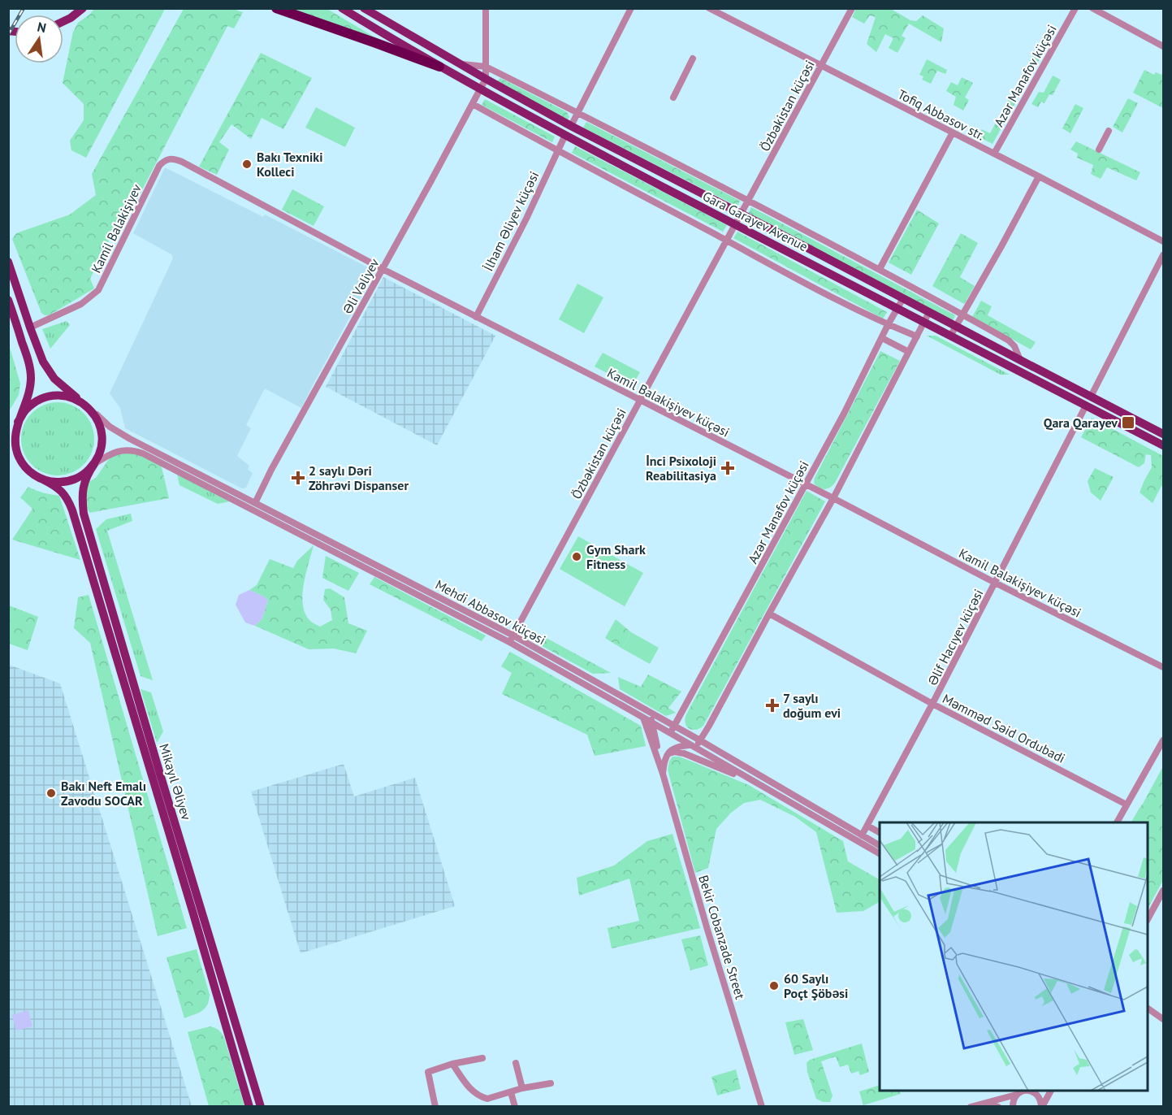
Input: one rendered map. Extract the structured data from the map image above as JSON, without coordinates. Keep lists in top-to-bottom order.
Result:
{
  "streets": {
    "main road": ["Gara Garayev Avenue", "Mikayıl Əliyev"],
    "street": [
      "Azər Manafov küçəsi",
      "Özbəkistan küçəsi",
      "Tofiq Abbasov str.",
      "İlham Əliyev küçəsi",
      "Kamil Balakişiyev",
      "Əli Vəliyev",
      "Kamil Balakişiyev küçəsi",
      "Mehdi Abbasov küçəsi",
      "Əlif Hacıyev küçəsi",
      "Məmməd Səid Ordubadi",
      "Bekir Cobanzade Street"
    ]
  },
  "crossings": [
    ["Azər Manafov küçəsi", "Tofiq Abbasov str."],
    ["Azər Manafov küçəsi", "Gara Garayev Avenue"],
    ["Azər Manafov küçəsi", "Kamil Balakişiyev küçəsi"],
    ["Azər Manafov küçəsi", "Mehdi Abbasov küçəsi"],
    ["Özbəkistan küçəsi", "Tofiq Abbasov str."],
    ["Özbəkistan küçəsi", "Gara Garayev Avenue"],
    ["Özbəkistan küçəsi", "Kamil Balakişiyev küçəsi"],
    ["Özbəkistan küçəsi", "Mehdi Abbasov küçəsi"],
    ["İlham Əliyev küçəsi", "Gara Garayev Avenue"],
    ["İlham Əliyev küçəsi", "Kamil Balakişiyev küçəsi"],
    ["Gara Garayev Avenue", "Əli Vəliyev"],
    ["Gara Garayev Avenue", "Əlif Hacıyev küçəsi"],
    ["Kamil Balakişiyev", "Kamil Balakişiyev küçəsi"],
    ["Əli Vəliyev", "Kamil Balakişiyev küçəsi"],
    ["Əli Vəliyev", "Mehdi Abbasov küçəsi"],
    ["Kamil Balakişiyev küçəsi", "Əlif Hacıyev küçəsi"],
    ["Mehdi Abbasov küçəsi", "Əlif Hacıyev küçəsi"],
    ["Mehdi Abbasov küçəsi", "Mikayıl Əliyev"],
    ["Əlif Hacıyev küçəsi", "Məmməd Səid Ordubadi"]
  ],
  "places": {
    "other": [
      "Bakı Texniki Kolleci",
      "Gym Shark Fitness",
      "Bakı Neft Emalı Zavodu SOCAR",
      "60 Saylı Poçt Şöbəsi"
    ],
    "transit": ["Qara Qarayev"],
    "health": ["İnci Psixoloji Reabilitasiya", "2 saylı Dəri Zöhrəvi Dispanser", "7 saylı doğum evi"]
  },
  "north": "top"
}
